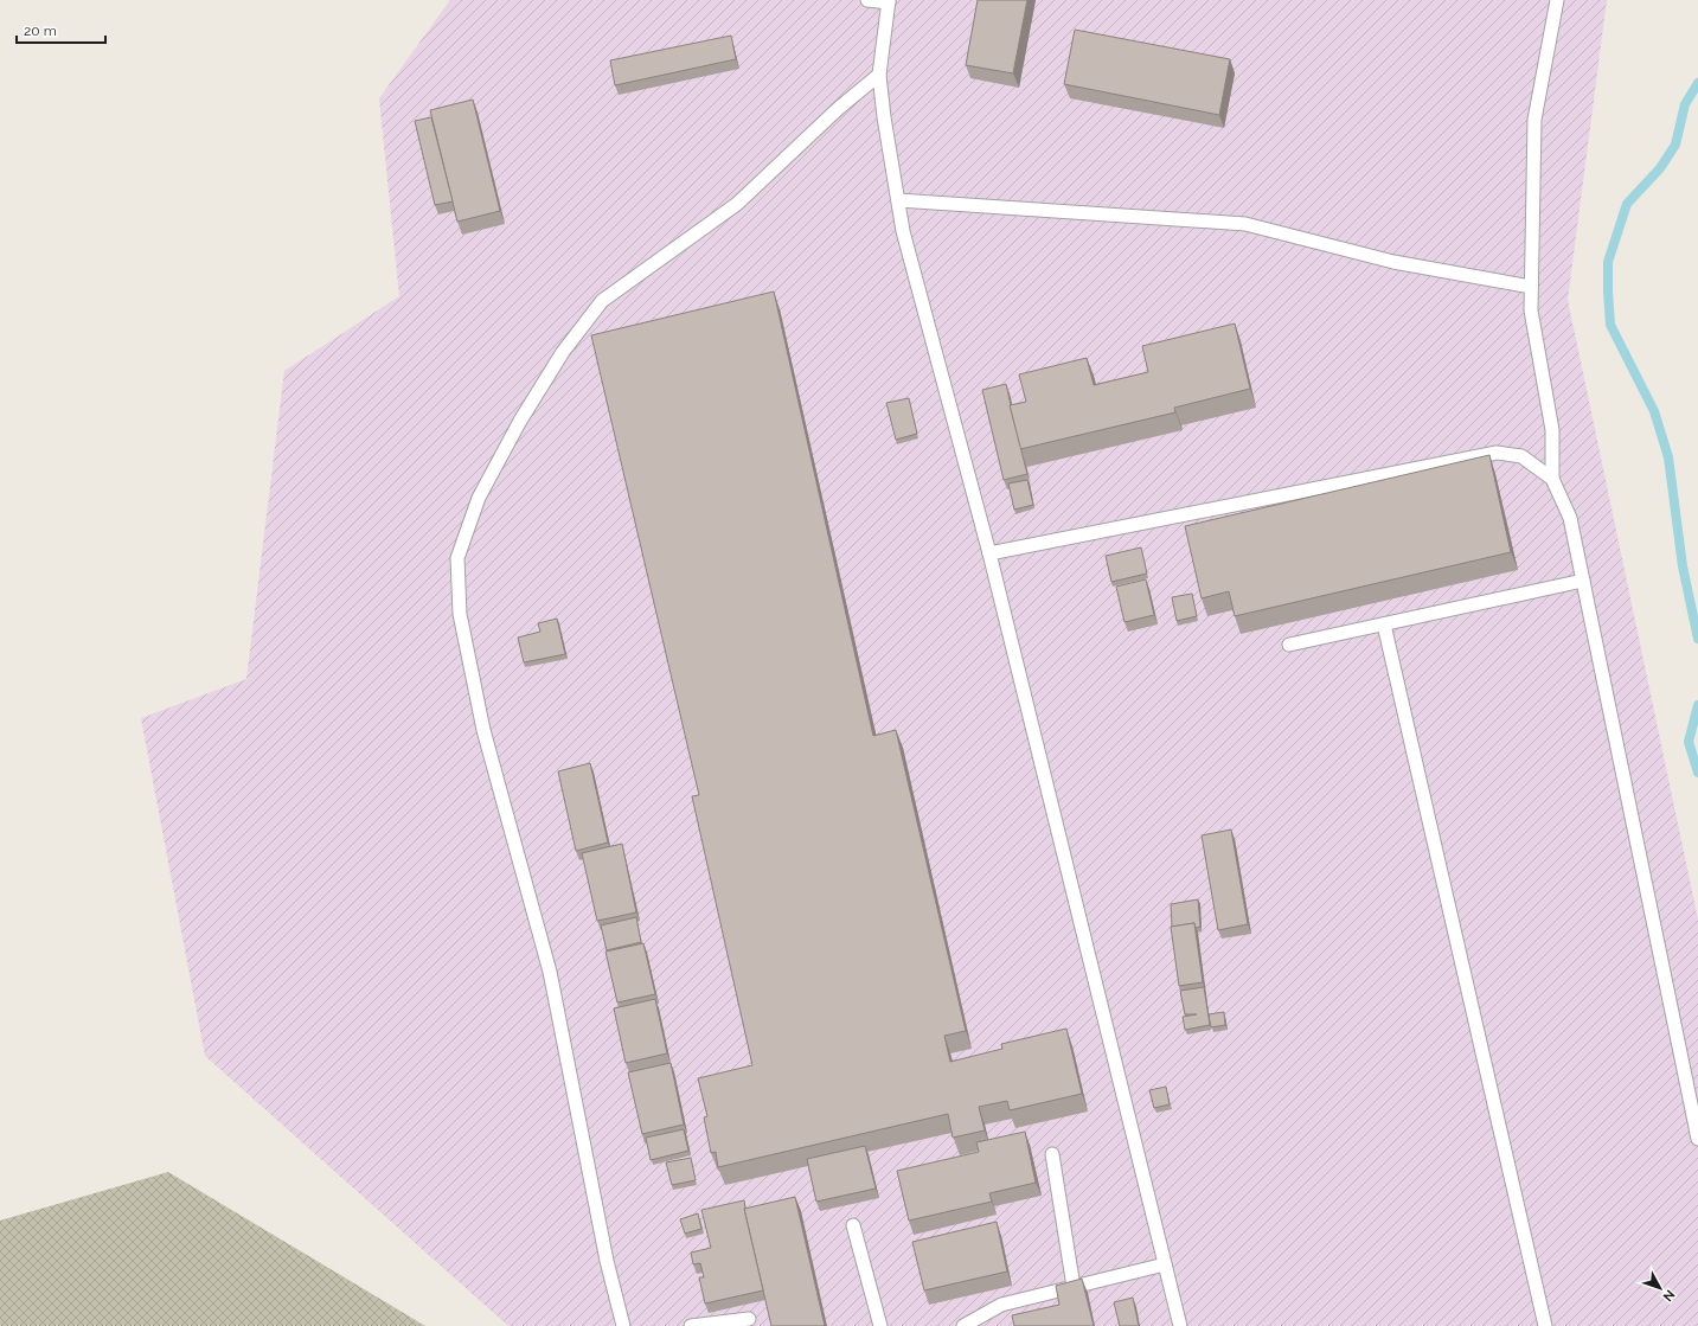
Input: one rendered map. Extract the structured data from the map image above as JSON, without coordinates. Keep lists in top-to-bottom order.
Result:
{
  "scale_bar": "20 m",
  "north": "bottom right"
}
